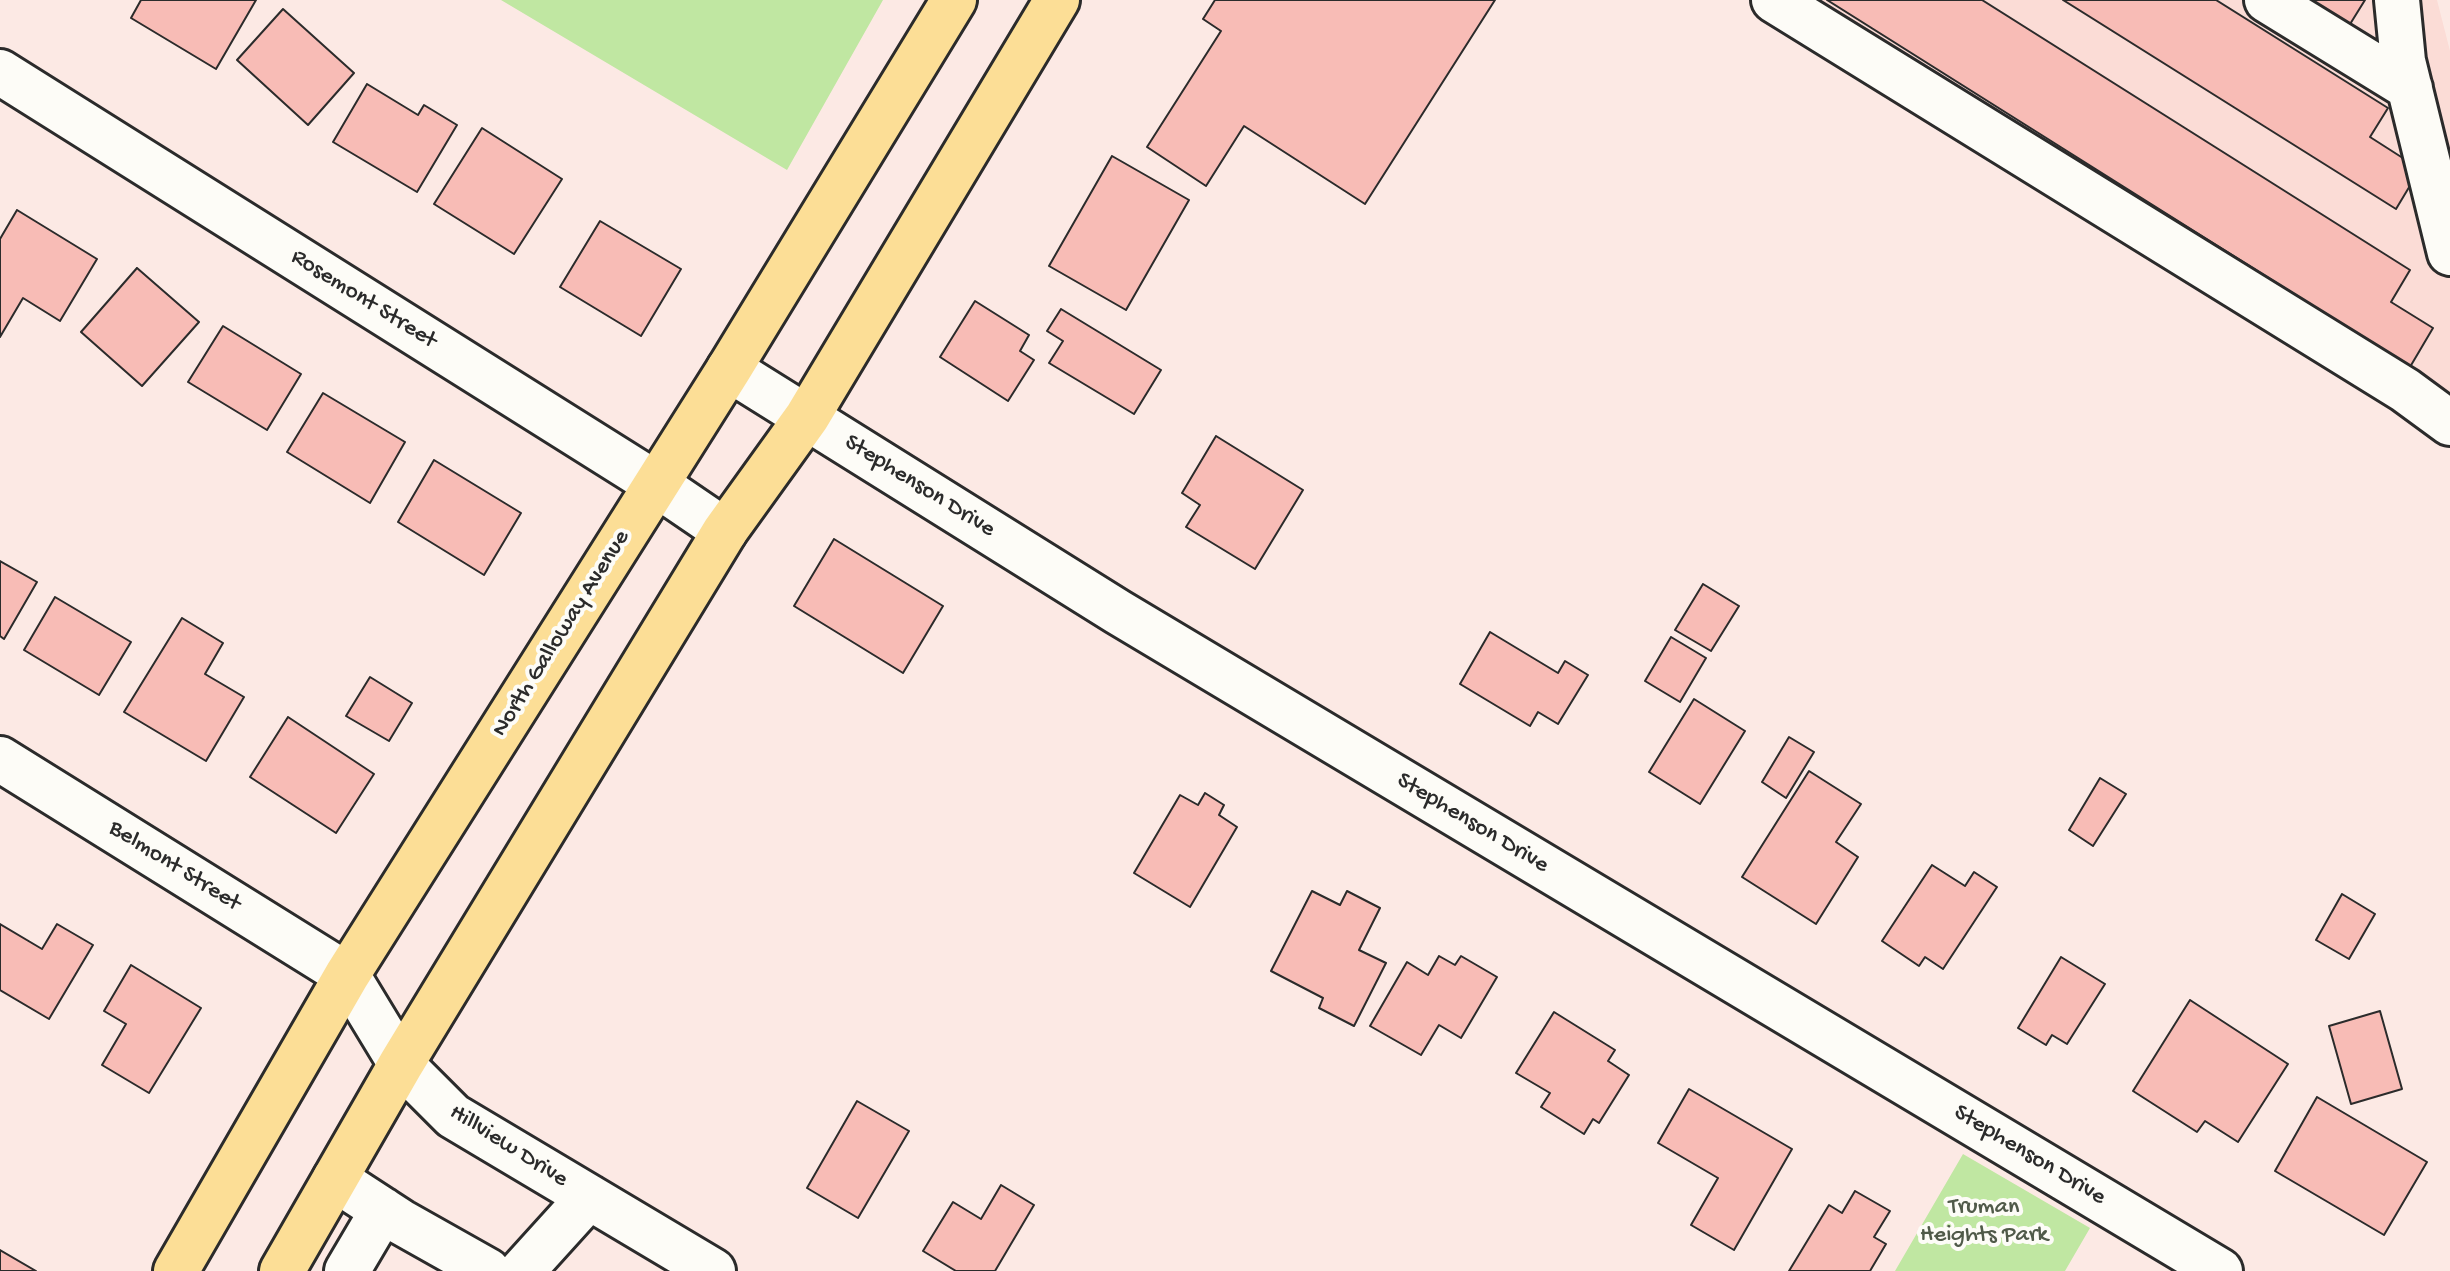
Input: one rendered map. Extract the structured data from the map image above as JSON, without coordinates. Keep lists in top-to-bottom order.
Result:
{
  "streets": {
    "main road": ["North Galloway Avenue"],
    "street": [
      "Rosemont Street",
      "Stephenson Drive",
      "Belmont Street",
      "Hillview Drive"
    ]
  },
  "crossings": [
    ["Rosemont Street", "North Galloway Avenue"],
    ["Stephenson Drive", "North Galloway Avenue"],
    ["North Galloway Avenue", "Belmont Street"],
    ["North Galloway Avenue", "Hillview Drive"],
    ["Belmont Street", "Hillview Drive"]
  ],
  "parks": ["Truman Heights Park"]
}
